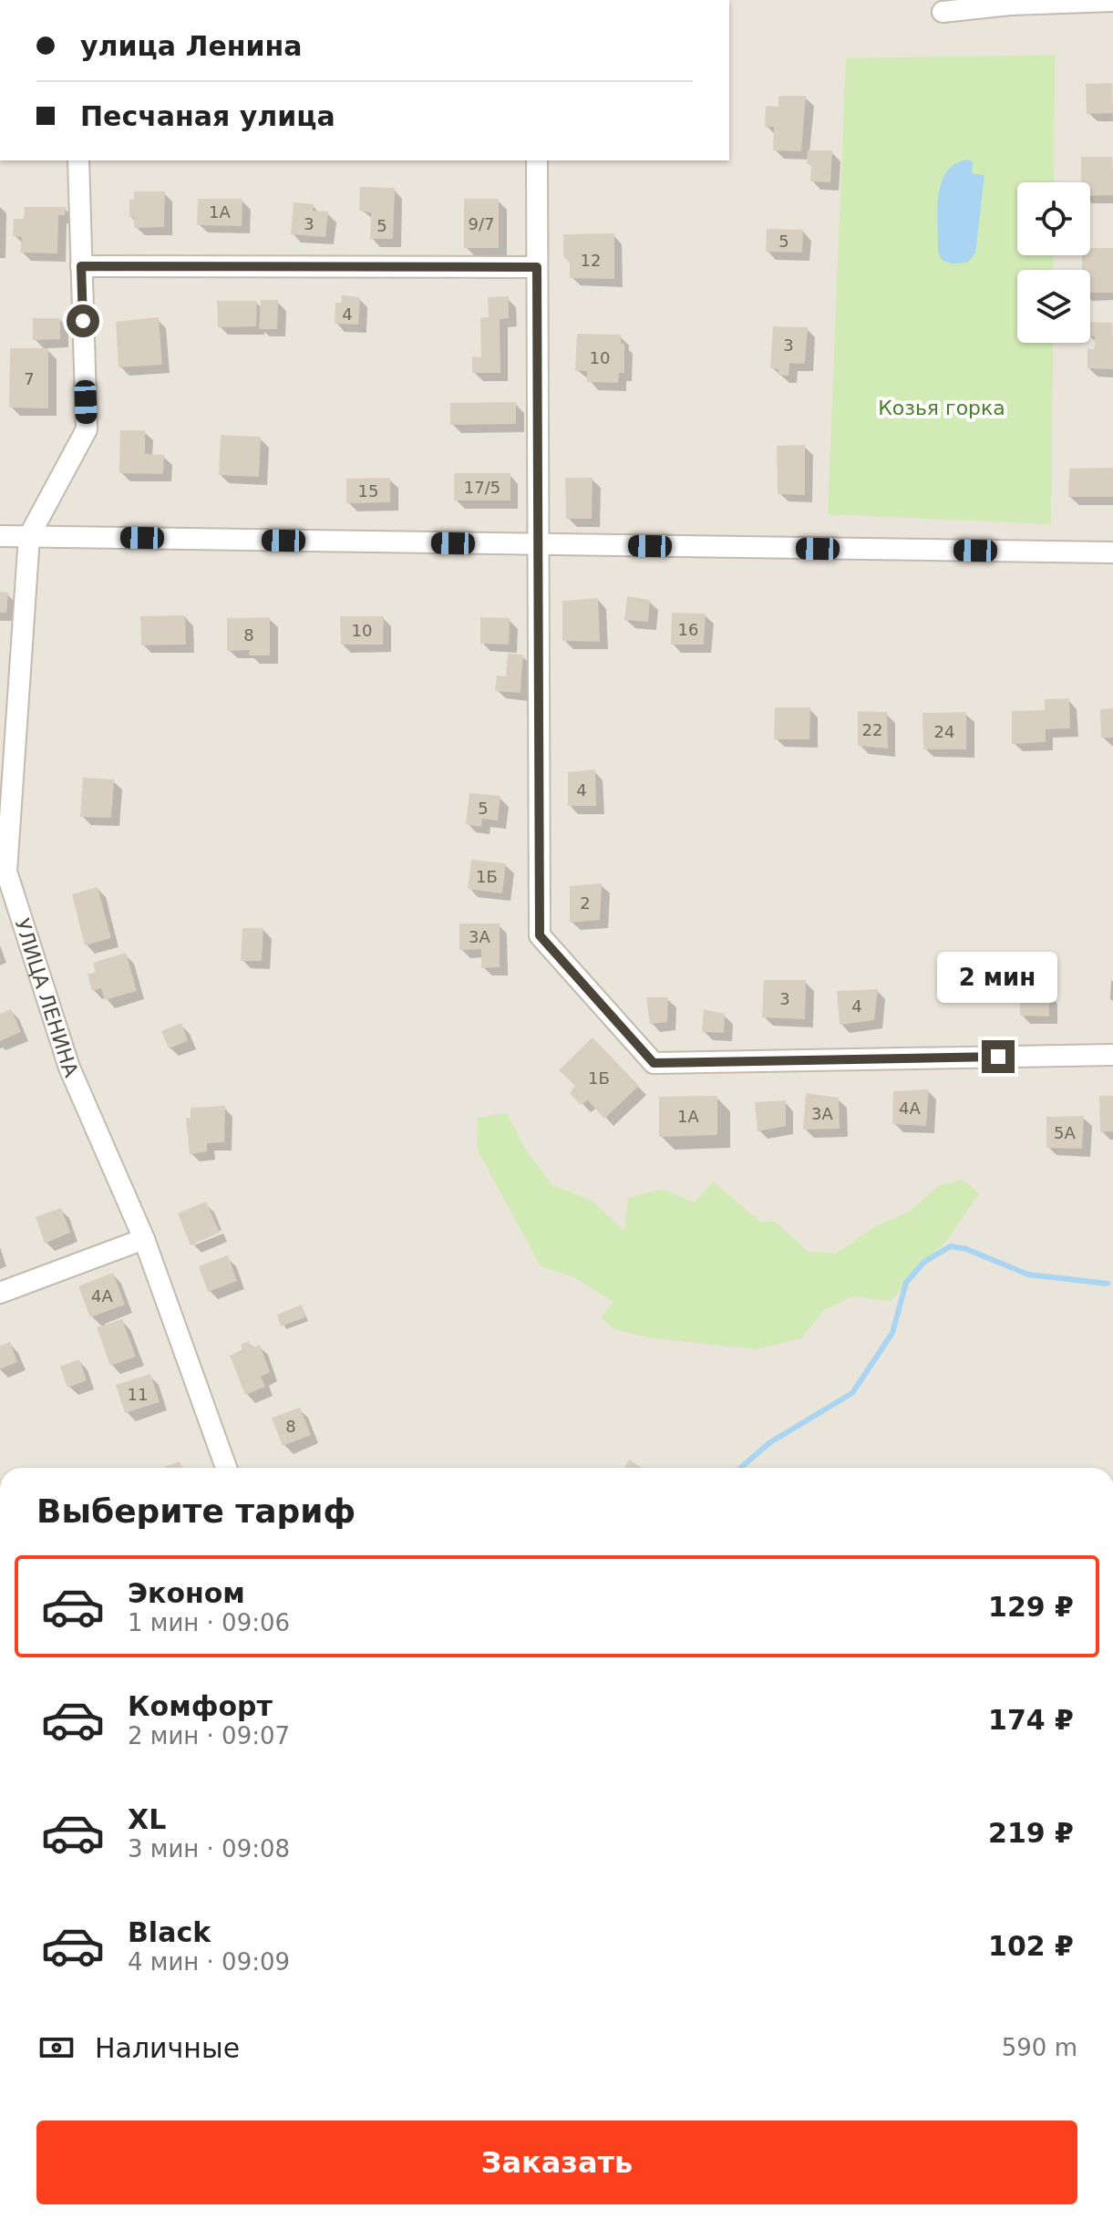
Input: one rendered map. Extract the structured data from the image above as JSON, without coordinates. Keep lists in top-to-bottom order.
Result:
{
  "streets": {
    "street": ["УЛИЦА ЛЕНИНА"]
  },
  "parks": ["Козья горка"],
  "house_numbers": [
    "1А",
    "3",
    "9/7",
    "5",
    "5",
    "12",
    "4",
    "3",
    "10",
    "7",
    "17/5",
    "15",
    "16",
    "10",
    "8",
    "22",
    "24",
    "4",
    "5",
    "1Б",
    "2",
    "3А",
    "3",
    "4",
    "1Б",
    "4А",
    "3А",
    "1А",
    "5А",
    "4А",
    "11",
    "8"
  ],
  "page": {
    "banner": ["улица Ленина", "Песчаная улица"],
    "bubble": "2 мин",
    "heading": "Выберите тариф",
    "list": [
      {
        "name": "Эконом",
        "note": "1 мин · 09:06",
        "value": "129 ₽"
      },
      {
        "name": "Комфорт",
        "note": "2 мин · 09:07",
        "value": "174 ₽"
      },
      {
        "name": "XL",
        "note": "3 мин · 09:08",
        "value": "219 ₽"
      },
      {
        "name": "Black",
        "note": "4 мин · 09:09",
        "value": "102 ₽"
      }
    ],
    "pay": ["Наличные", "590 m"],
    "buttons": "Заказать"
  }
}
